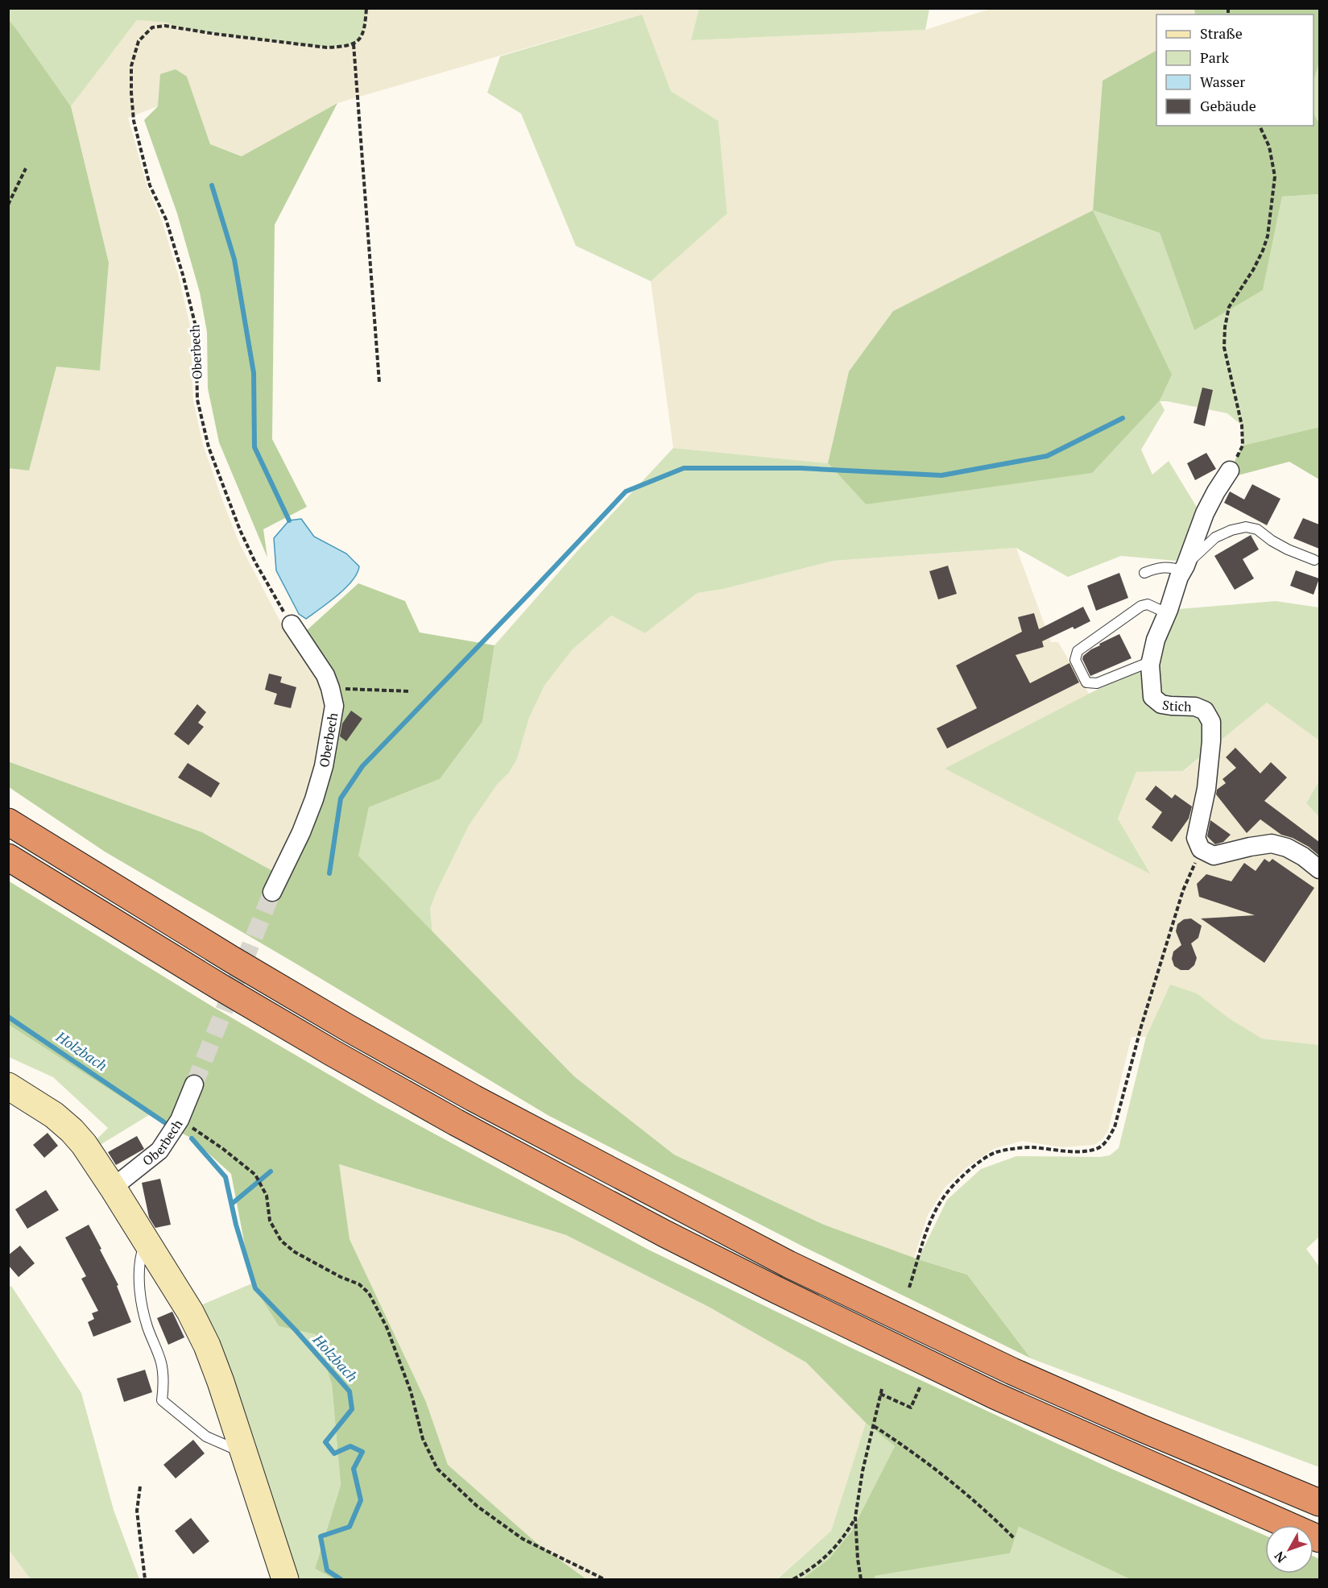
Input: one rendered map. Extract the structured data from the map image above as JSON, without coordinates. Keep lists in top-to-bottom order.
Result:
{
  "streets": {
    "street": ["Oberbech", "Stich"]
  },
  "water": ["Holzbach"],
  "legend": [
    "Straße",
    "Park",
    "Wasser",
    "Gebäude"
  ],
  "north": "bottom left"
}
